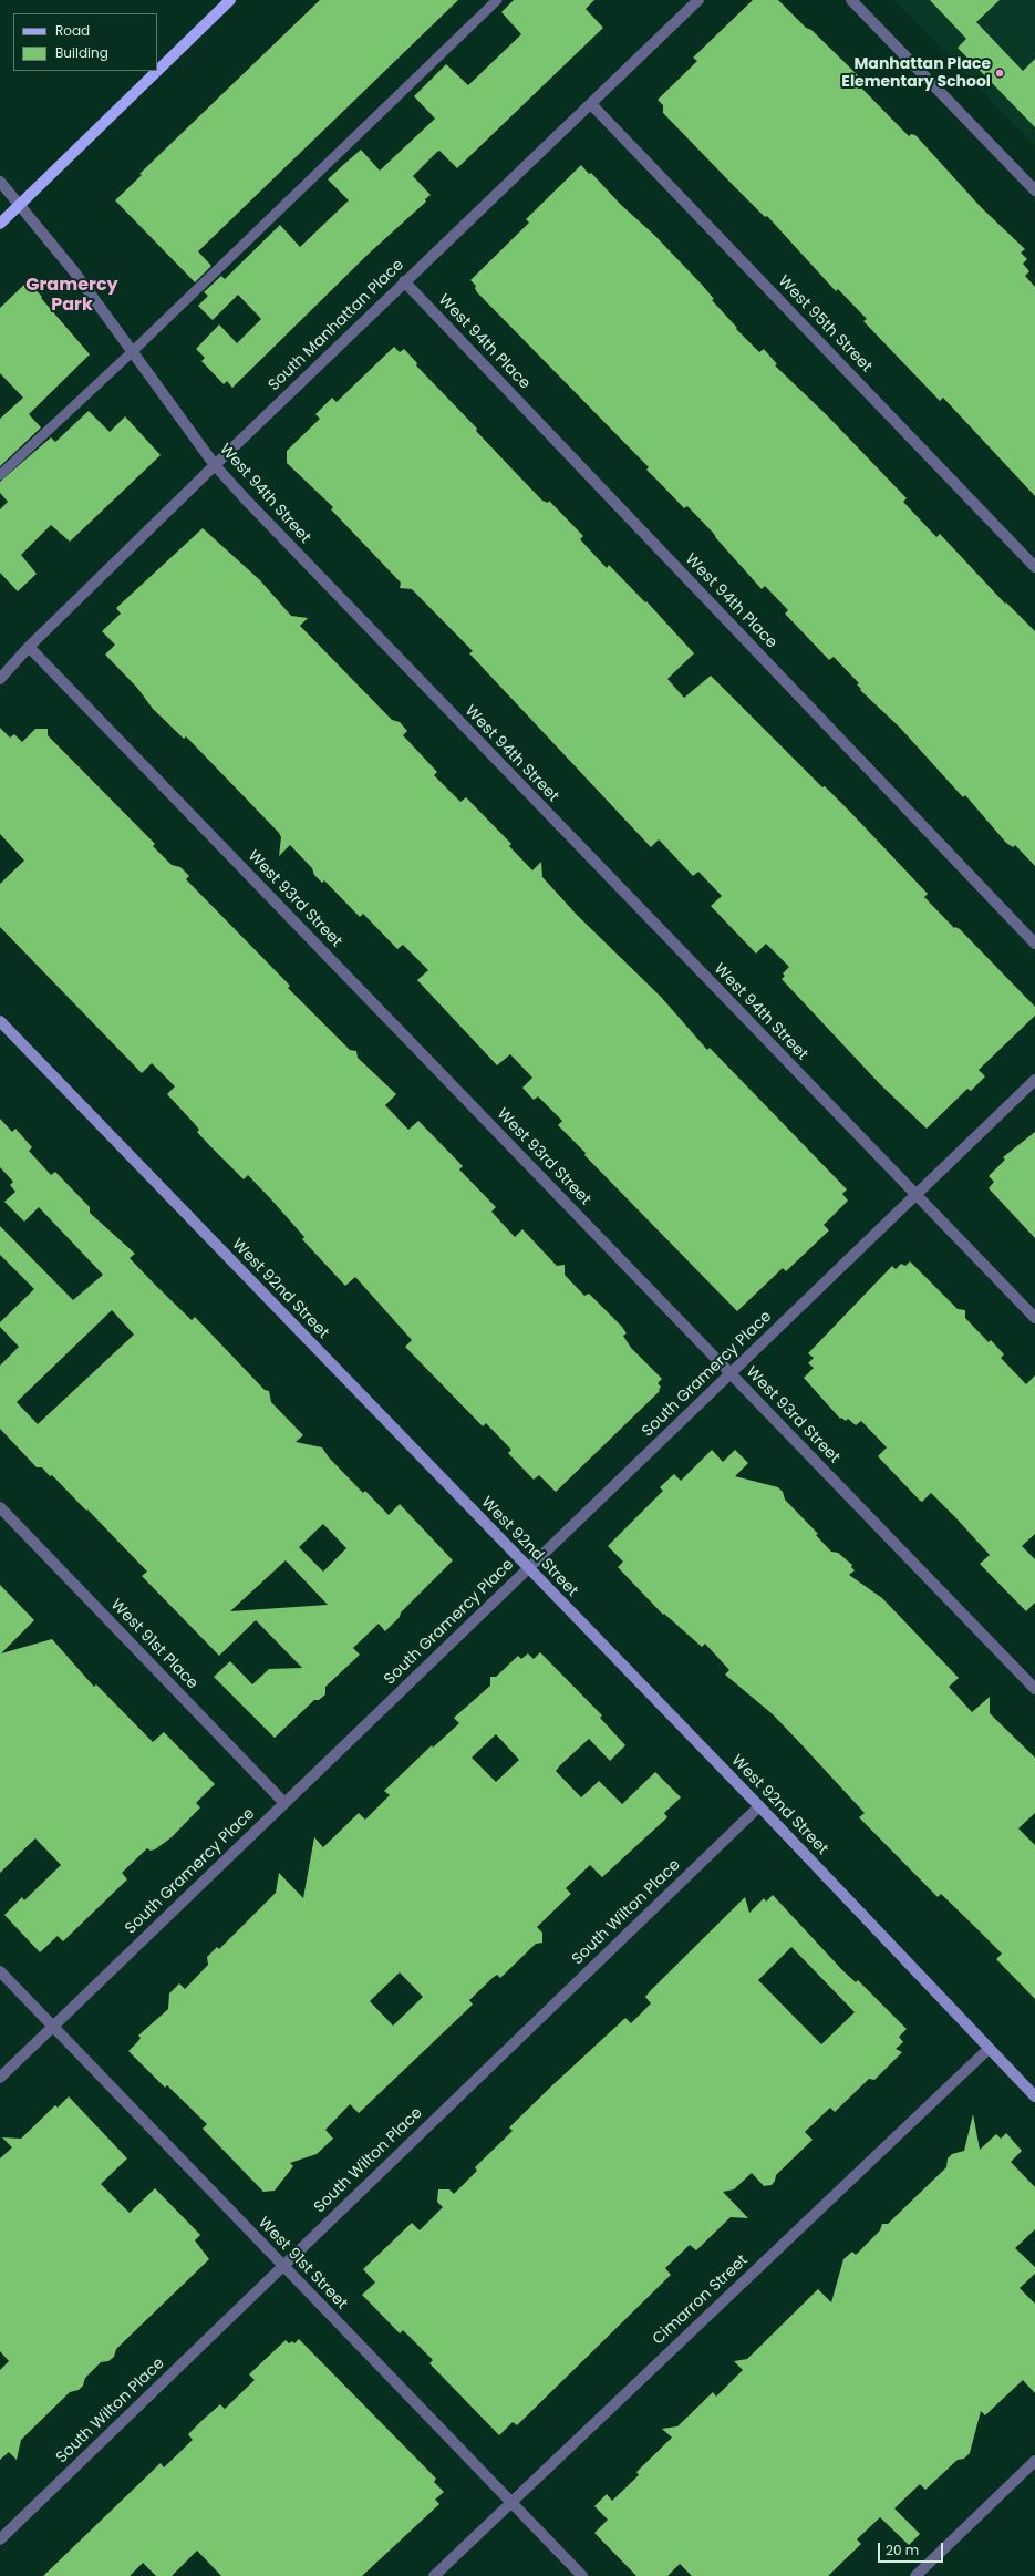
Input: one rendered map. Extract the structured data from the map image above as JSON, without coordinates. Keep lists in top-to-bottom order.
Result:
{
  "streets": {
    "street": [
      "West 95th Street",
      "South Manhattan Place",
      "West 94th Place",
      "West 94th Street",
      "West 93rd Street",
      "West 92nd Street",
      "South Gramercy Place",
      "West 91st Place",
      "South Wilton Place",
      "West 91st Street",
      "Cimarron Street"
    ]
  },
  "crossings": [
    ["West 95th Street", "South Manhattan Place"],
    ["South Manhattan Place", "West 94th Place"],
    ["South Manhattan Place", "West 94th Street"],
    ["South Manhattan Place", "West 93rd Street"],
    ["West 94th Street", "South Gramercy Place"],
    ["West 93rd Street", "South Gramercy Place"],
    ["West 92nd Street", "South Gramercy Place"],
    ["West 92nd Street", "South Wilton Place"],
    ["West 92nd Street", "Cimarron Street"],
    ["South Gramercy Place", "West 91st Place"],
    ["South Gramercy Place", "West 91st Street"],
    ["South Wilton Place", "West 91st Street"],
    ["West 91st Street", "Cimarron Street"]
  ],
  "districts": ["Gramercy Park"],
  "places": ["Manhattan Place Elementary School"],
  "legend": ["Road", "Building"],
  "scale_bar": "20 m"
}
